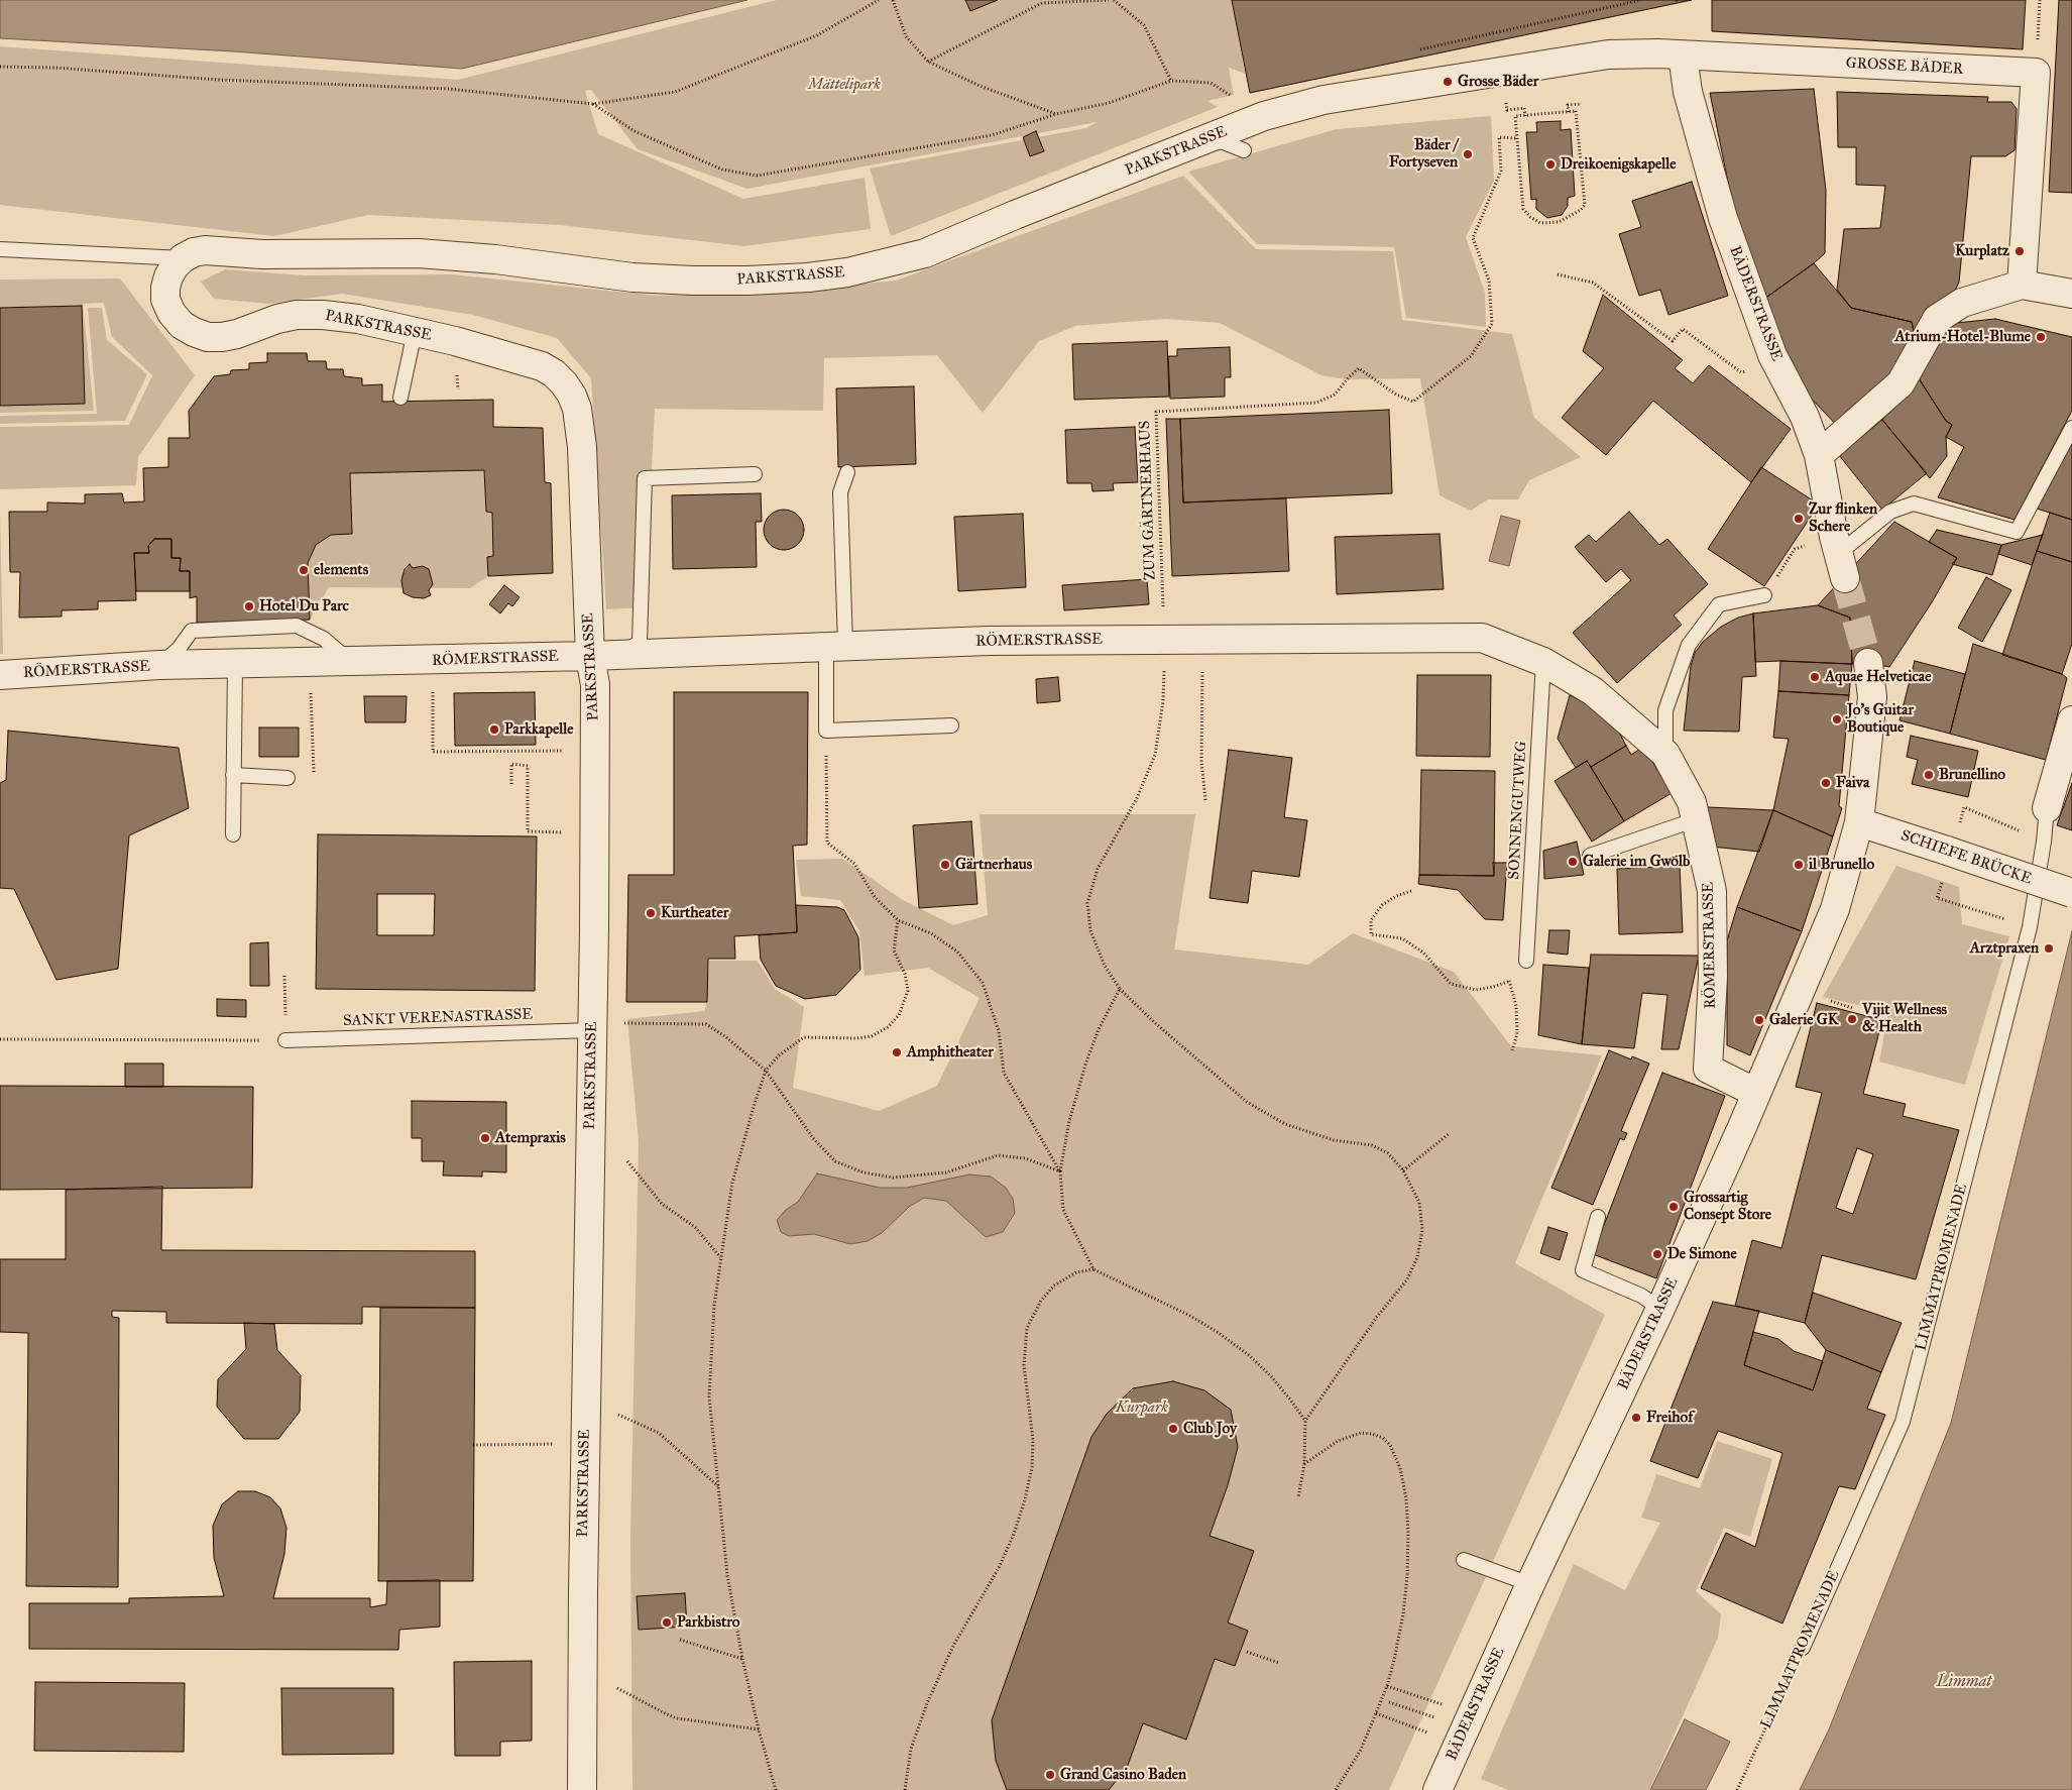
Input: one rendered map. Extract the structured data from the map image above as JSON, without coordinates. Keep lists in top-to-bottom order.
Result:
{
  "streets": {
    "street": [
      "GROSSE BÄDER",
      "PARKSTRASSE",
      "BÄDERSTRASSE",
      "RÖMERSTRASSE",
      "SCHIEFE BRÜCKE",
      "LIMMATPROMENADE"
    ],
    "lane": ["SONNENGUTWEG", "SANKT VERENASTRASSE"],
    "path": ["ZUM GÄRTNERHAUS"]
  },
  "crossings": [
    ["GROSSE BÄDER", "PARKSTRASSE"],
    ["GROSSE BÄDER", "BÄDERSTRASSE"],
    ["PARKSTRASSE", "BÄDERSTRASSE"],
    ["PARKSTRASSE", "RÖMERSTRASSE"],
    ["PARKSTRASSE", "SANKT VERENASTRASSE"],
    ["BÄDERSTRASSE", "RÖMERSTRASSE"],
    ["BÄDERSTRASSE", "SCHIEFE BRÜCKE"],
    ["ZUM GÄRTNERHAUS", "RÖMERSTRASSE"],
    ["RÖMERSTRASSE", "SONNENGUTWEG"]
  ],
  "water": ["Limmat"],
  "parks": ["Mättelipark", "Kurpark"],
  "places": [
    "Grosse Bäder",
    "Bäder / Fortyseven",
    "Dreikoenigskapelle",
    "Kurplatz",
    "Atrium-Hotel-Blume",
    "Zur flinken Schere",
    "elements",
    "Hotel Du Parc",
    "Aquae Helveticae",
    "Jo's Guitar Boutique",
    "Parkkapelle",
    "Brunellino",
    "Faiva",
    "Galerie im Gwölb",
    "Gärtnerhaus",
    "il Brunello",
    "Kurtheater",
    "Arztpraxen",
    "Vijit Wellness & Health",
    "Galerie GK",
    "Amphitheater",
    "Atempraxis",
    "Grossartig Consept Store",
    "De Simone",
    "Freihof",
    "Club Joy",
    "Parkbistro",
    "Grand Casino Baden"
  ]
}
